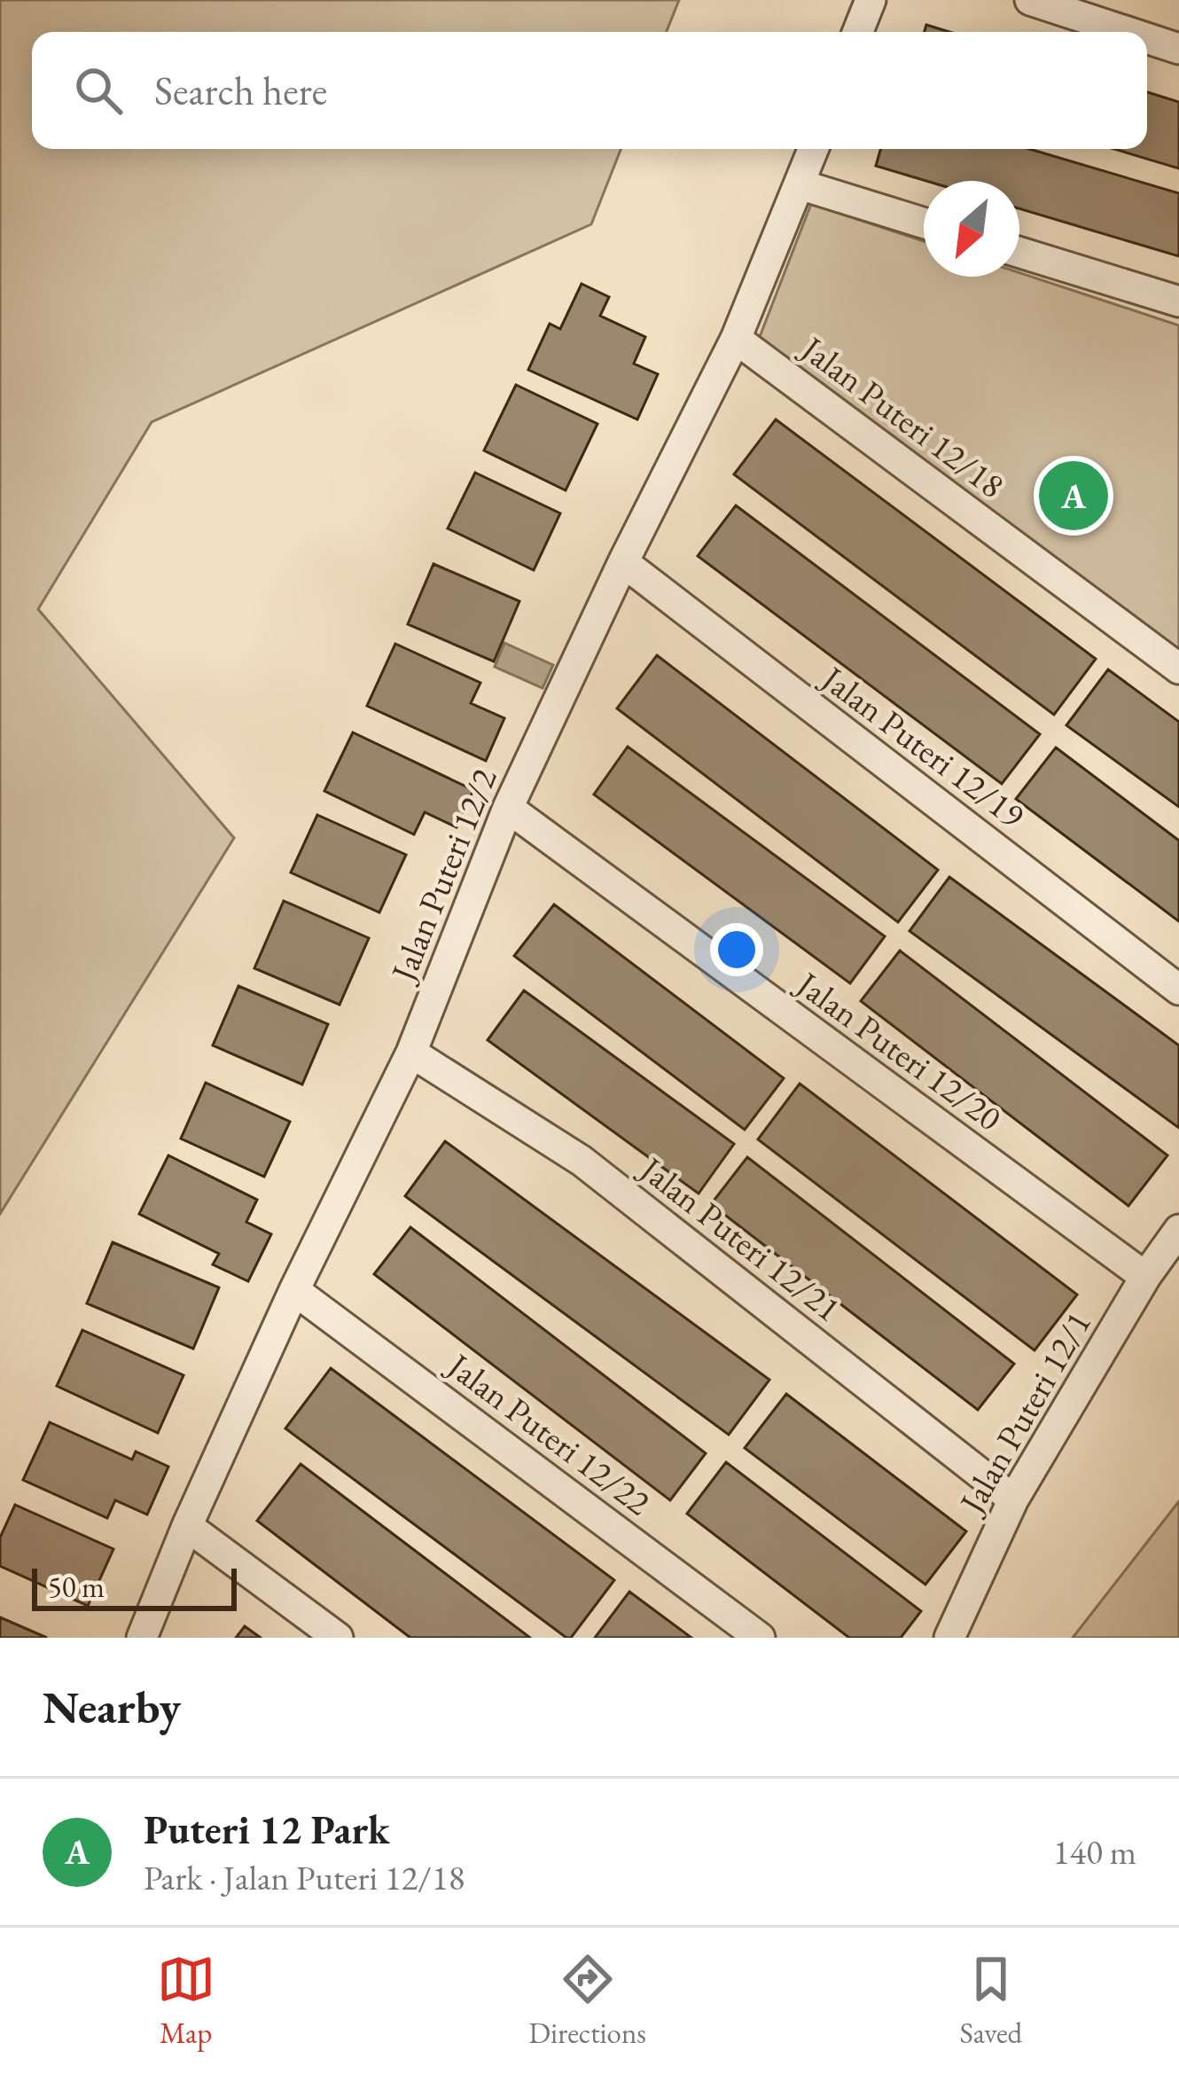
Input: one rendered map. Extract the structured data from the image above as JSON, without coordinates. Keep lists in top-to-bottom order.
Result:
{
  "streets": {
    "street": [
      "Jalan Puteri 12/18",
      "Jalan Puteri 12/19",
      "Jalan Puteri 12/2",
      "Jalan Puteri 12/20",
      "Jalan Puteri 12/21",
      "Jalan Puteri 12/1",
      "Jalan Puteri 12/22"
    ]
  },
  "crossings": [
    ["Jalan Puteri 12/18", "Jalan Puteri 12/2"],
    ["Jalan Puteri 12/19", "Jalan Puteri 12/2"],
    ["Jalan Puteri 12/2", "Jalan Puteri 12/20"],
    ["Jalan Puteri 12/2", "Jalan Puteri 12/21"],
    ["Jalan Puteri 12/2", "Jalan Puteri 12/22"],
    ["Jalan Puteri 12/20", "Jalan Puteri 12/1"],
    ["Jalan Puteri 12/21", "Jalan Puteri 12/1"]
  ],
  "scale_bar": "50 m",
  "north": "bottom left",
  "page": {
    "search": "Search here",
    "pins": "A",
    "scale": "50 m",
    "heading": "Nearby",
    "list": [
      {
        "mark": "A",
        "name": "Puteri 12 Park",
        "note": "Park · Jalan Puteri 12/18",
        "value": "140 m"
      }
    ],
    "nav": ["Map", "Directions", "Saved"]
  }
}
